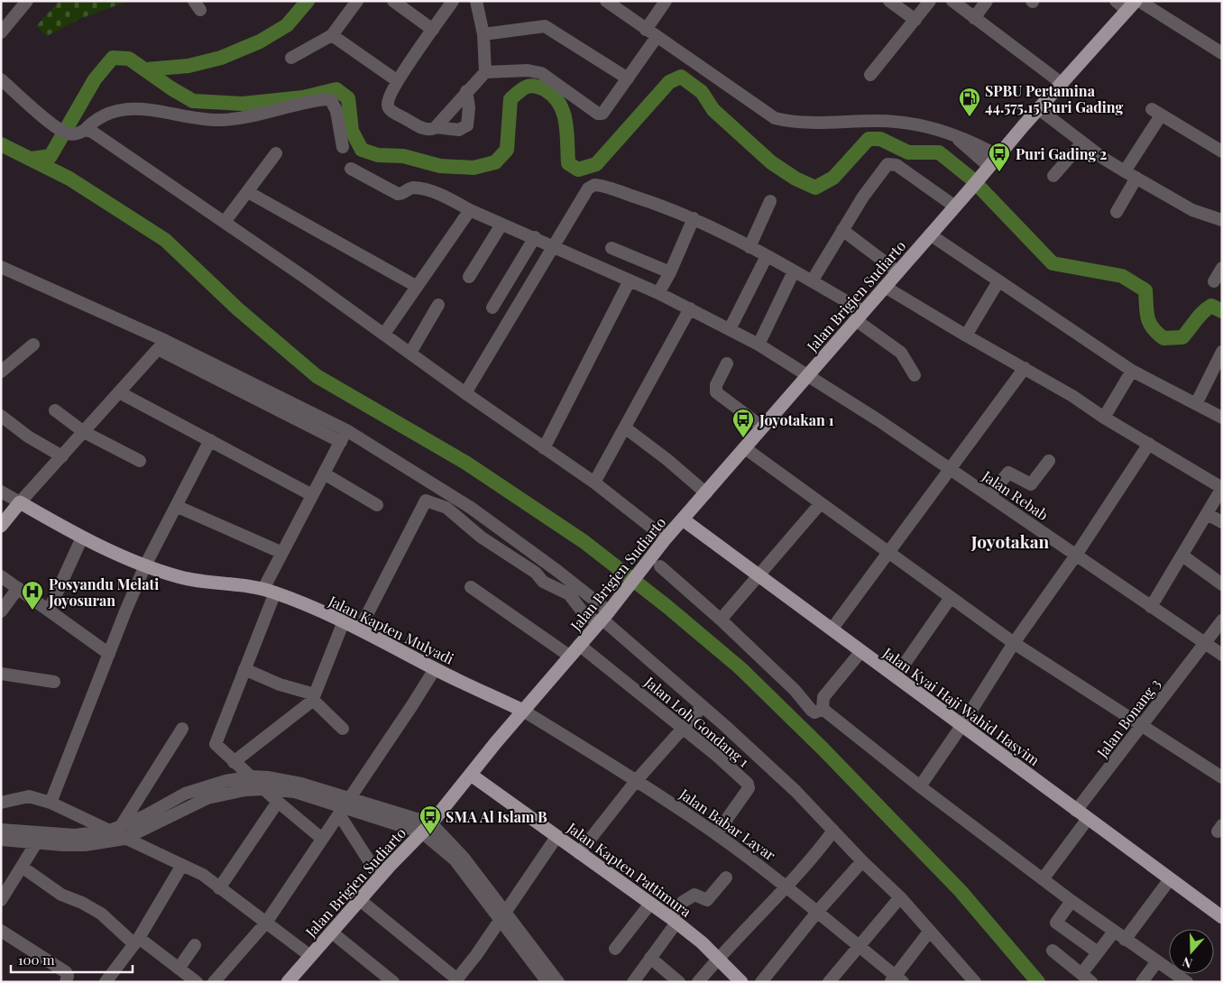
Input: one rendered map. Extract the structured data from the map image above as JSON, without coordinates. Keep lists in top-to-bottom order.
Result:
{
  "streets": {
    "main road": [
      "Jalan Brigjen Sudiarto",
      "Jalan Kapten Mulyadi",
      "Jalan Kyai Haji Wahid Hasyim",
      "Jalan Kapten Pattimura"
    ],
    "street": [
      "Jalan Rebab",
      "Jalan Bonang 3",
      "Jalan Loh Gondang 1",
      "Jalan Babar Layar"
    ]
  },
  "crossings": [
    ["Jalan Brigjen Sudiarto", "Jalan Rebab"],
    ["Jalan Brigjen Sudiarto", "Jalan Kapten Mulyadi"],
    ["Jalan Brigjen Sudiarto", "Jalan Kyai Haji Wahid Hasyim"],
    ["Jalan Brigjen Sudiarto", "Jalan Loh Gondang 1"],
    ["Jalan Brigjen Sudiarto", "Jalan Babar Layar"],
    ["Jalan Brigjen Sudiarto", "Jalan Kapten Pattimura"],
    ["Jalan Rebab", "Jalan Bonang 3"],
    ["Jalan Kapten Mulyadi", "Jalan Babar Layar"],
    ["Jalan Kyai Haji Wahid Hasyim", "Jalan Bonang 3"],
    ["Jalan Loh Gondang 1", "Jalan Babar Layar"]
  ],
  "districts": ["Joyotakan"],
  "places": {
    "fuel station": ["SPBU Pertamina 44.575.15 Puri Gading"],
    "bus stop": ["Puri Gading 2", "Joyotakan 1", "SMA Al Islam B"],
    "hospital": ["Posyandu Melati Joyosuran"]
  },
  "scale_bar": "100 m",
  "north": "bottom"
}
